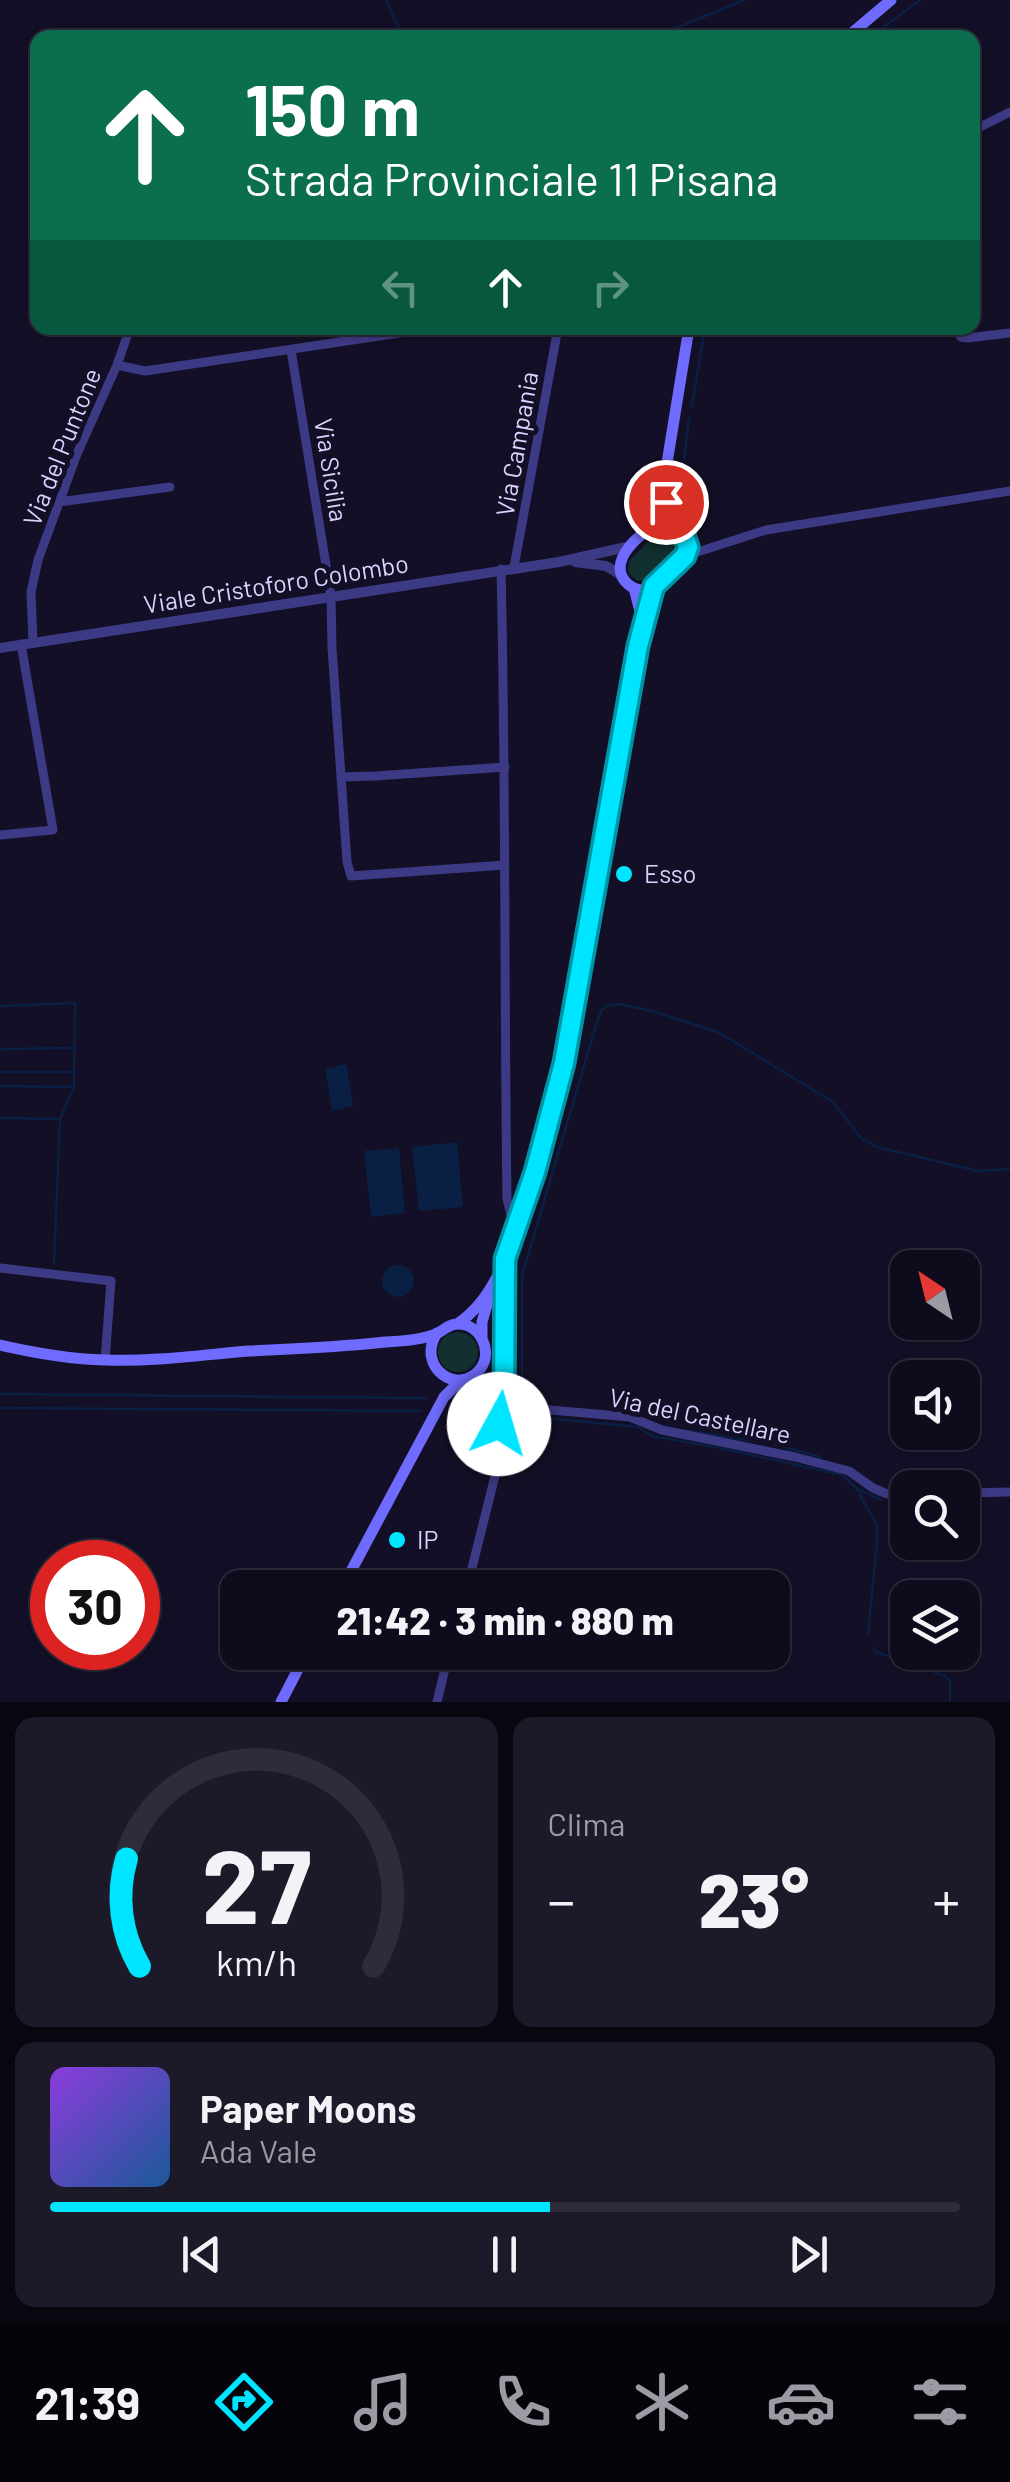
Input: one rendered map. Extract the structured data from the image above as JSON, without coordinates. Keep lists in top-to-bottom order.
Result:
{
  "streets": {
    "street": [
      "Via Campania",
      "Via del Puntone",
      "Via Sicilia",
      "Viale Cristoforo Colombo",
      "Via del Castellare"
    ]
  },
  "crossings": [
    ["Via Campania", "Viale Cristoforo Colombo"],
    ["Via del Puntone", "Viale Cristoforo Colombo"],
    ["Via Sicilia", "Viale Cristoforo Colombo"]
  ],
  "places": ["Esso", "IP"],
  "north": "top left",
  "page": {
    "turn": ["150 m", "Strada Provinciale 11 Pisana"],
    "limit": "30",
    "trip": "21:42 · 3 min · 880 m",
    "tile": "Clima",
    "heat": ["−", "23°", "+"],
    "song": ["Paper Moons", "Ada Vale"],
    "tabs": "21:39",
    "gauge": ["27", "km/h"]
  }
}
